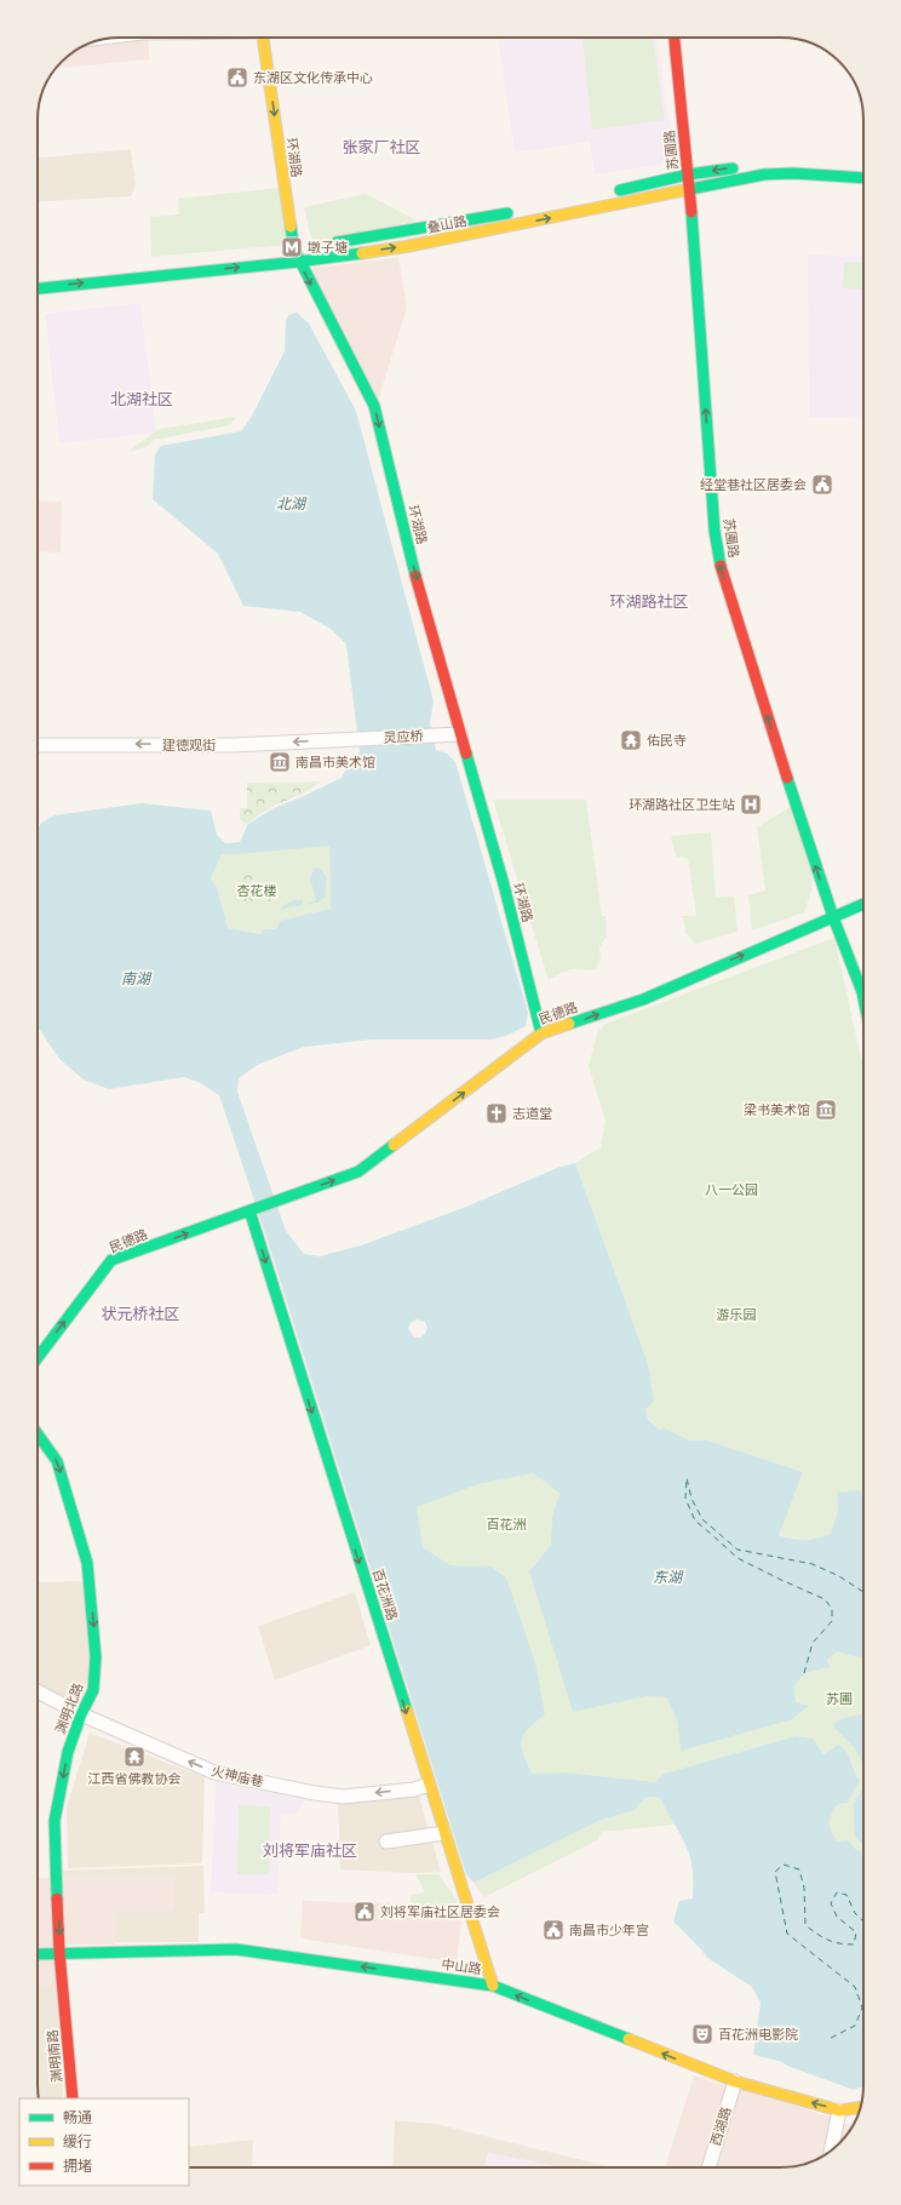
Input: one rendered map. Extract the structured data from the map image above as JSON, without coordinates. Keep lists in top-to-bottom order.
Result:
{
  "streets": {
    "main road": [
      "苏圃路",
      "环湖路",
      "叠山路",
      "民德路",
      "百花洲路",
      "渊明北路",
      "中山路",
      "渊明南路"
    ],
    "street": [
      "灵应桥",
      "建德观街",
      "火神庙巷",
      "西湖路"
    ]
  },
  "crossings": [
    ["苏圃路", "叠山路"],
    ["苏圃路", "民德路"],
    ["环湖路", "叠山路"],
    ["环湖路", "灵应桥"],
    ["环湖路", "民德路"],
    ["灵应桥", "建德观街"],
    ["民德路", "百花洲路"],
    ["百花洲路", "火神庙巷"],
    ["百花洲路", "中山路"],
    ["渊明北路", "火神庙巷"],
    ["渊明北路", "中山路"],
    ["渊明北路", "渊明南路"],
    ["中山路", "渊明南路"],
    ["中山路", "西湖路"]
  ],
  "one_way": [
    "苏圃路",
    "环湖路",
    "建德观街",
    "民德路",
    "百花洲路",
    "渊明北路",
    "火神庙巷",
    "中山路"
  ],
  "districts": [
    "张家厂社区",
    "北湖社区",
    "环湖路社区",
    "状元桥社区",
    "刘将军庙社区"
  ],
  "water": ["北湖", "南湖", "东湖"],
  "parks": [
    "杏花楼",
    "八一公园",
    "游乐园",
    "百花洲",
    "苏圃"
  ],
  "places": {
    "public building": [
      "东湖区文化传承中心",
      "经堂巷社区居委会",
      "刘将军庙社区居委会",
      "南昌市少年宫"
    ],
    "metro station": ["墩子塘"],
    "temple": ["佑民寺", "江西省佛教协会"],
    "museum": ["南昌市美术馆", "梁书美术馆"],
    "hospital": ["环湖路社区卫生站"],
    "church": ["志道堂"],
    "theatre": ["百花洲电影院"]
  },
  "legend": ["畅通", "缓行", "拥堵"]
}
